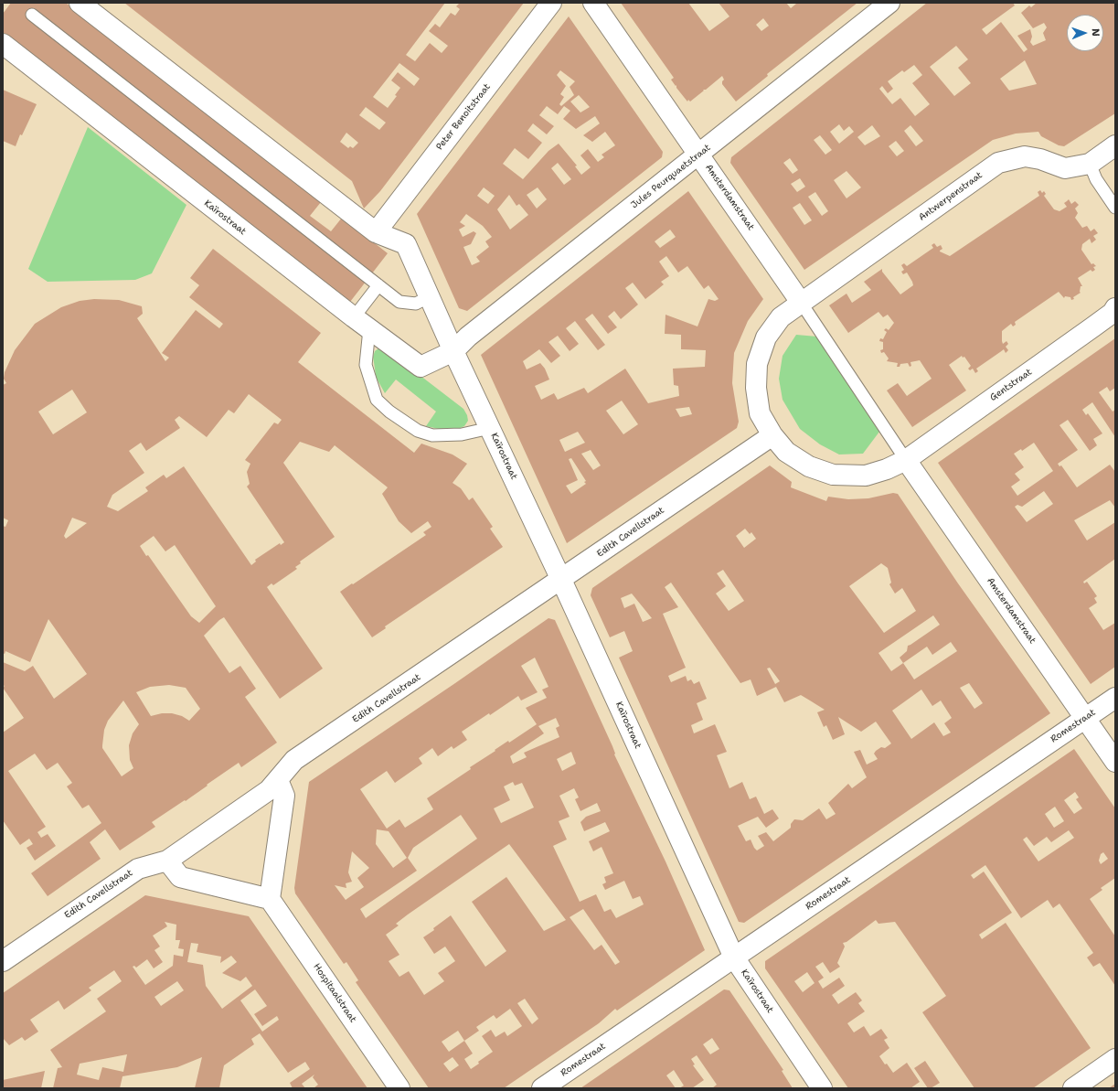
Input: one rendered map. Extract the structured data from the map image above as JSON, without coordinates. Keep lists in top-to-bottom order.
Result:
{
  "streets": {
    "street": [
      "Peter Benoitstraat",
      "Jules Peurquaetstraat",
      "Antwerpenstraat",
      "Amsterdamstraat",
      "Kaïrostraat",
      "Gentstraat",
      "Edith Cavellstraat",
      "Romestraat",
      "Hospitaalstraat"
    ]
  },
  "crossings": [
    ["Peter Benoitstraat", "Kaïrostraat"],
    ["Jules Peurquaetstraat", "Amsterdamstraat"],
    ["Jules Peurquaetstraat", "Kaïrostraat"],
    ["Antwerpenstraat", "Amsterdamstraat"],
    ["Antwerpenstraat", "Gentstraat"],
    ["Antwerpenstraat", "Edith Cavellstraat"],
    ["Amsterdamstraat", "Gentstraat"],
    ["Amsterdamstraat", "Romestraat"],
    ["Kaïrostraat", "Edith Cavellstraat"],
    ["Kaïrostraat", "Romestraat"],
    ["Gentstraat", "Edith Cavellstraat"]
  ],
  "north": "right"
}
